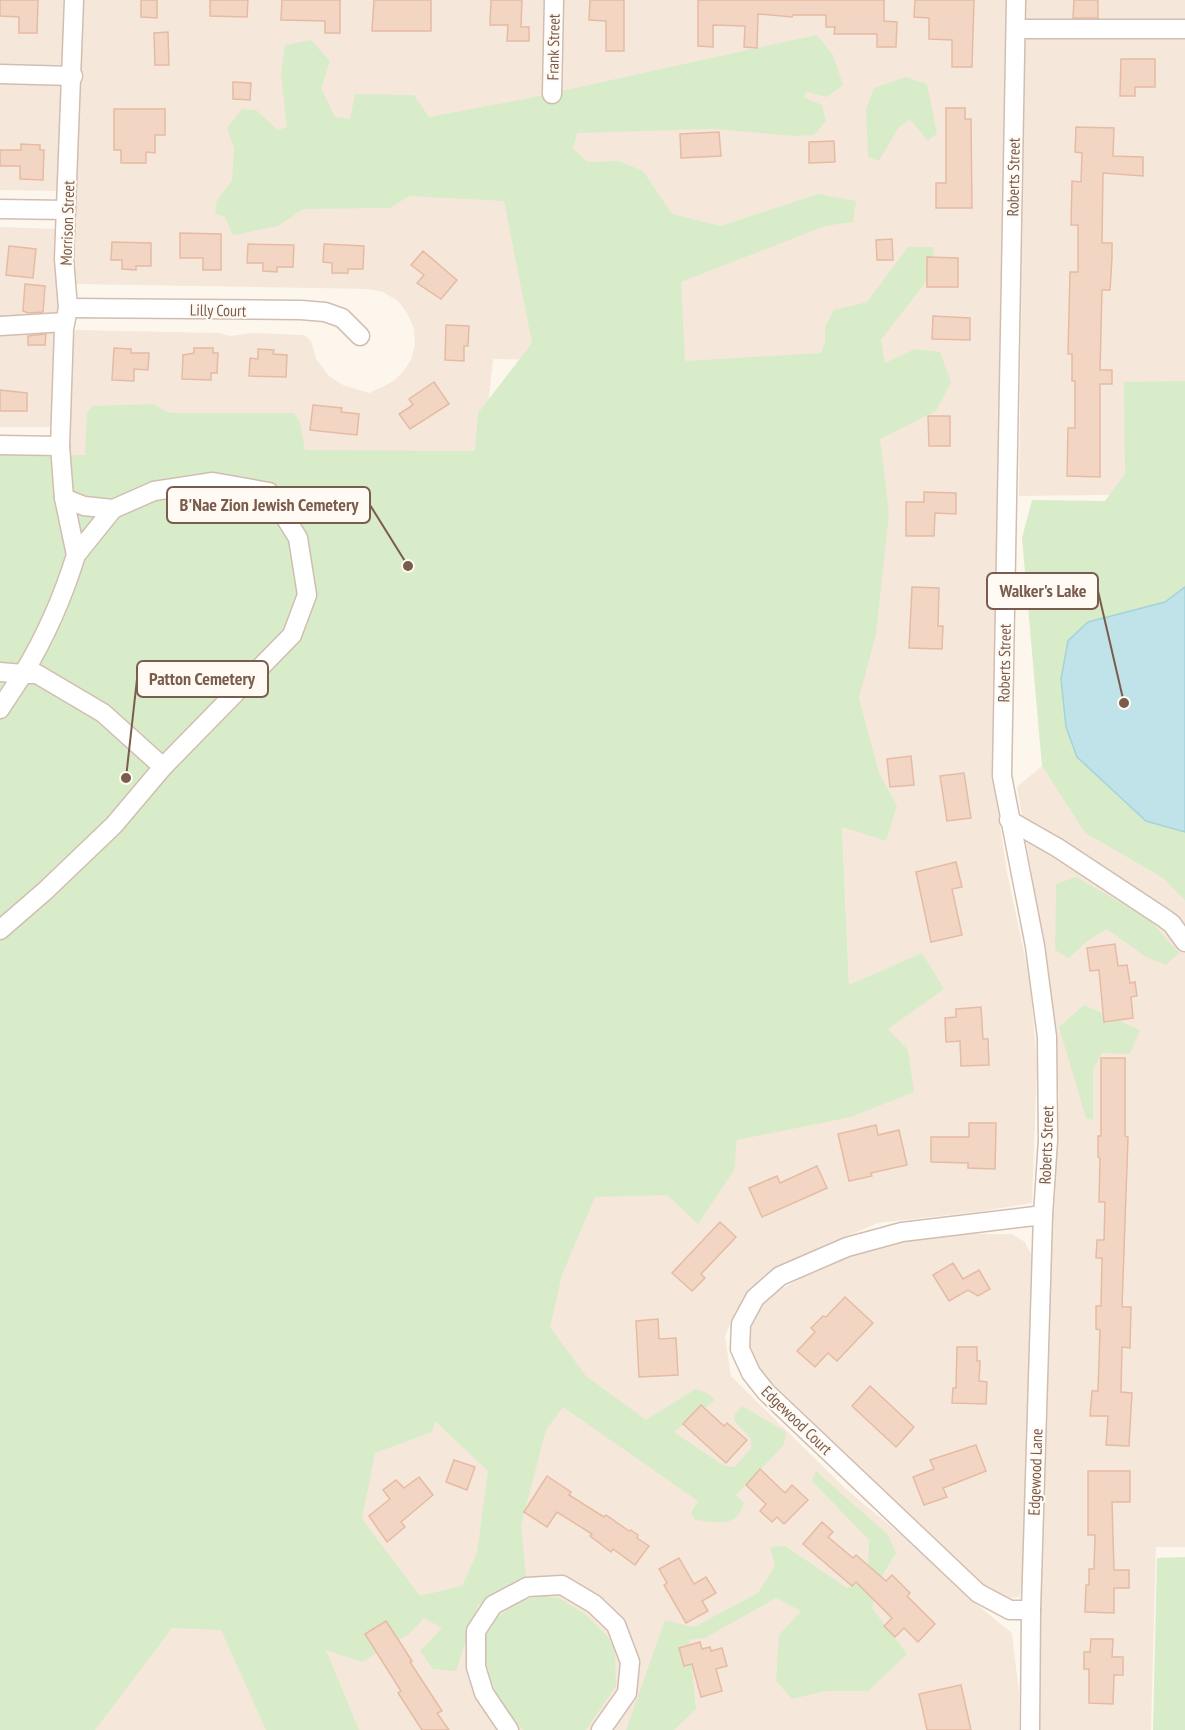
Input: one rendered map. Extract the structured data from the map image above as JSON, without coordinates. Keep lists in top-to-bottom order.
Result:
{
  "streets": {
    "street": [
      "Frank Street",
      "Roberts Street",
      "Morrison Street",
      "Lilly Court",
      "Edgewood Court",
      "Edgewood Lane"
    ]
  },
  "crossings": [
    ["Roberts Street", "Edgewood Court"],
    ["Roberts Street", "Edgewood Lane"],
    ["Morrison Street", "Lilly Court"],
    ["Edgewood Court", "Edgewood Lane"]
  ],
  "places": ["B'Nae Zion Jewish Cemetery", "Walker's Lake", "Patton Cemetery"]
}
